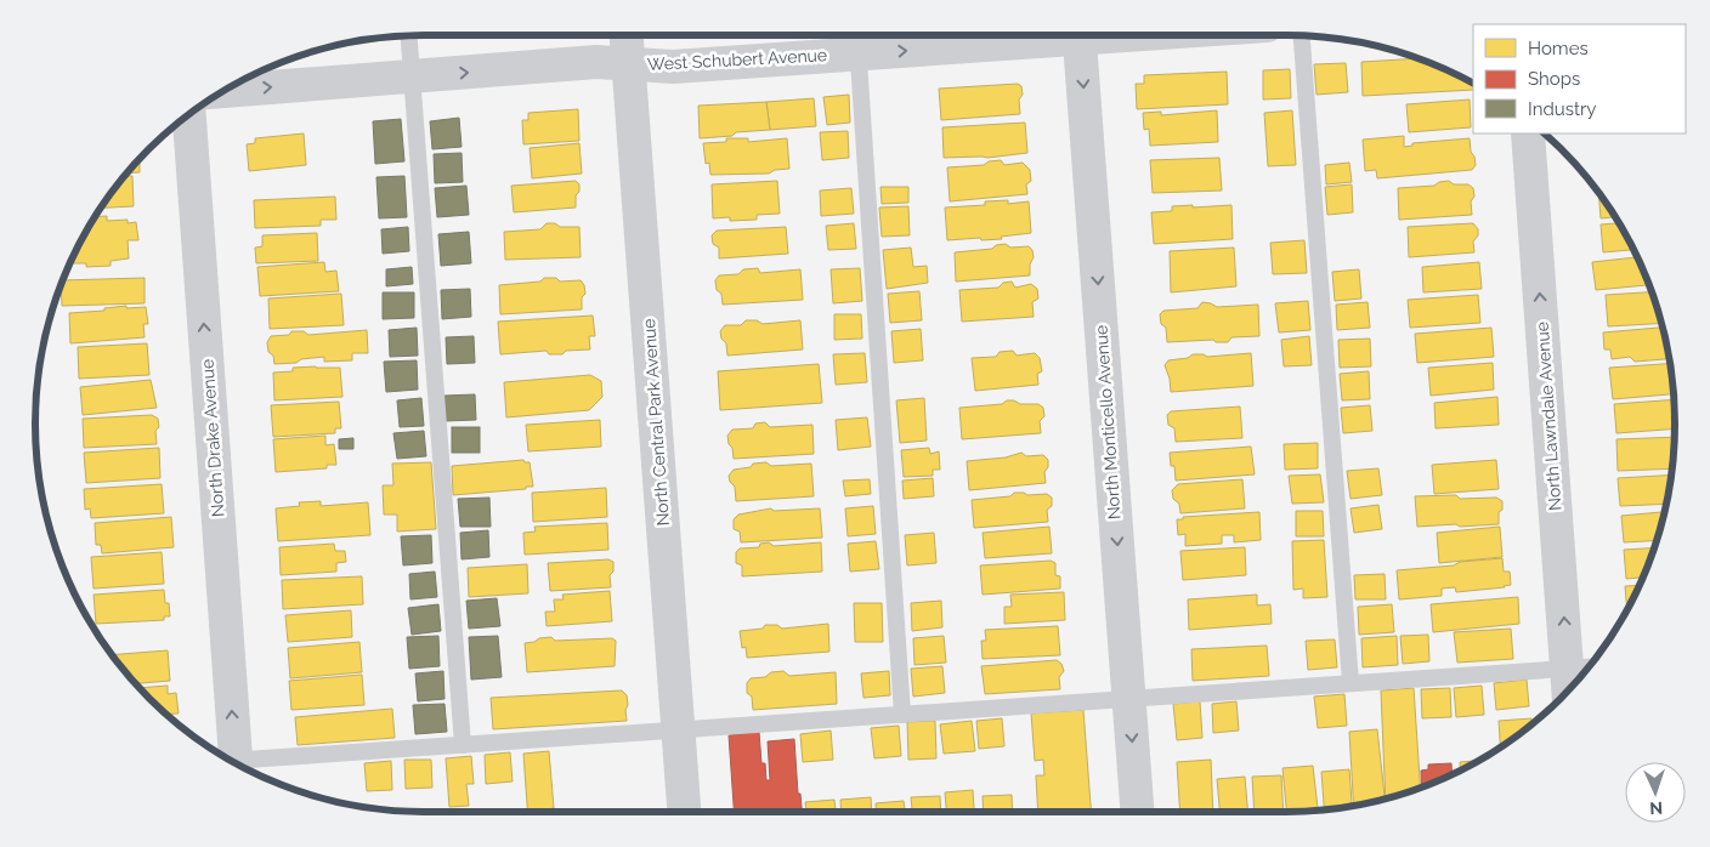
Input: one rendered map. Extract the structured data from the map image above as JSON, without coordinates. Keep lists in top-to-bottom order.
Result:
{
  "streets": {
    "street": [
      "West Schubert Avenue",
      "North Lawndale Avenue",
      "North Central Park Avenue",
      "North Monticello Avenue",
      "North Drake Avenue"
    ]
  },
  "crossings": [
    ["West Schubert Avenue", "North Central Park Avenue"]
  ],
  "one_way": [
    "West Schubert Avenue",
    "North Lawndale Avenue",
    "North Monticello Avenue",
    "North Drake Avenue"
  ],
  "legend": ["Homes", "Shops", "Industry"],
  "north": "bottom"
}
